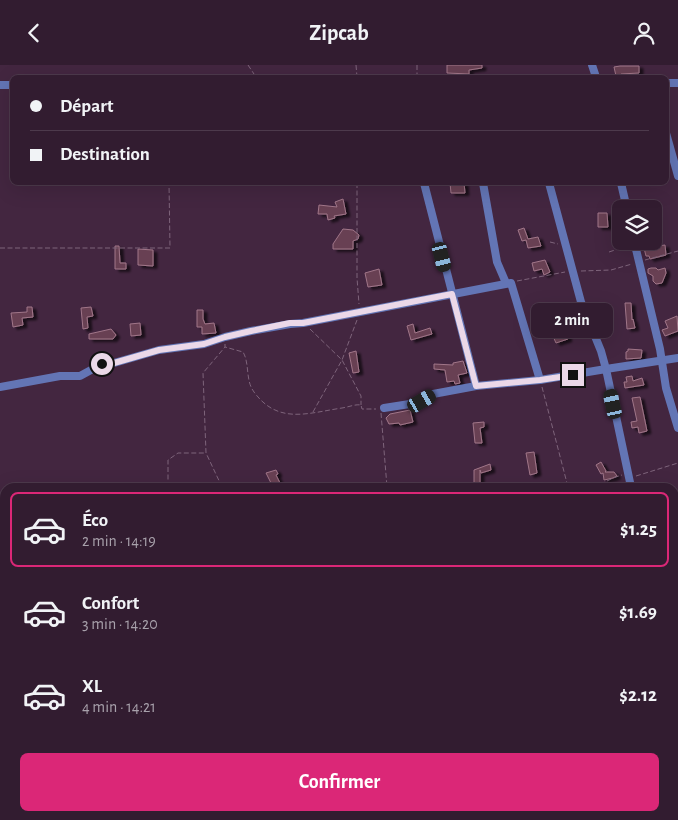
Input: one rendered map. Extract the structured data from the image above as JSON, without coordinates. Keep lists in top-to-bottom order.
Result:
{
  "page": {
    "header": "Zipcab",
    "banner": ["Départ", "Destination"],
    "bubble": "2 min",
    "list": [
      {
        "name": "Éco",
        "note": "2 min · 14:19",
        "value": "$1.25"
      },
      {
        "name": "Confort",
        "note": "3 min · 14:20",
        "value": "$1.69"
      },
      {
        "name": "XL",
        "note": "4 min · 14:21",
        "value": "$2.12"
      }
    ],
    "buttons": "Confirmer"
  }
}
